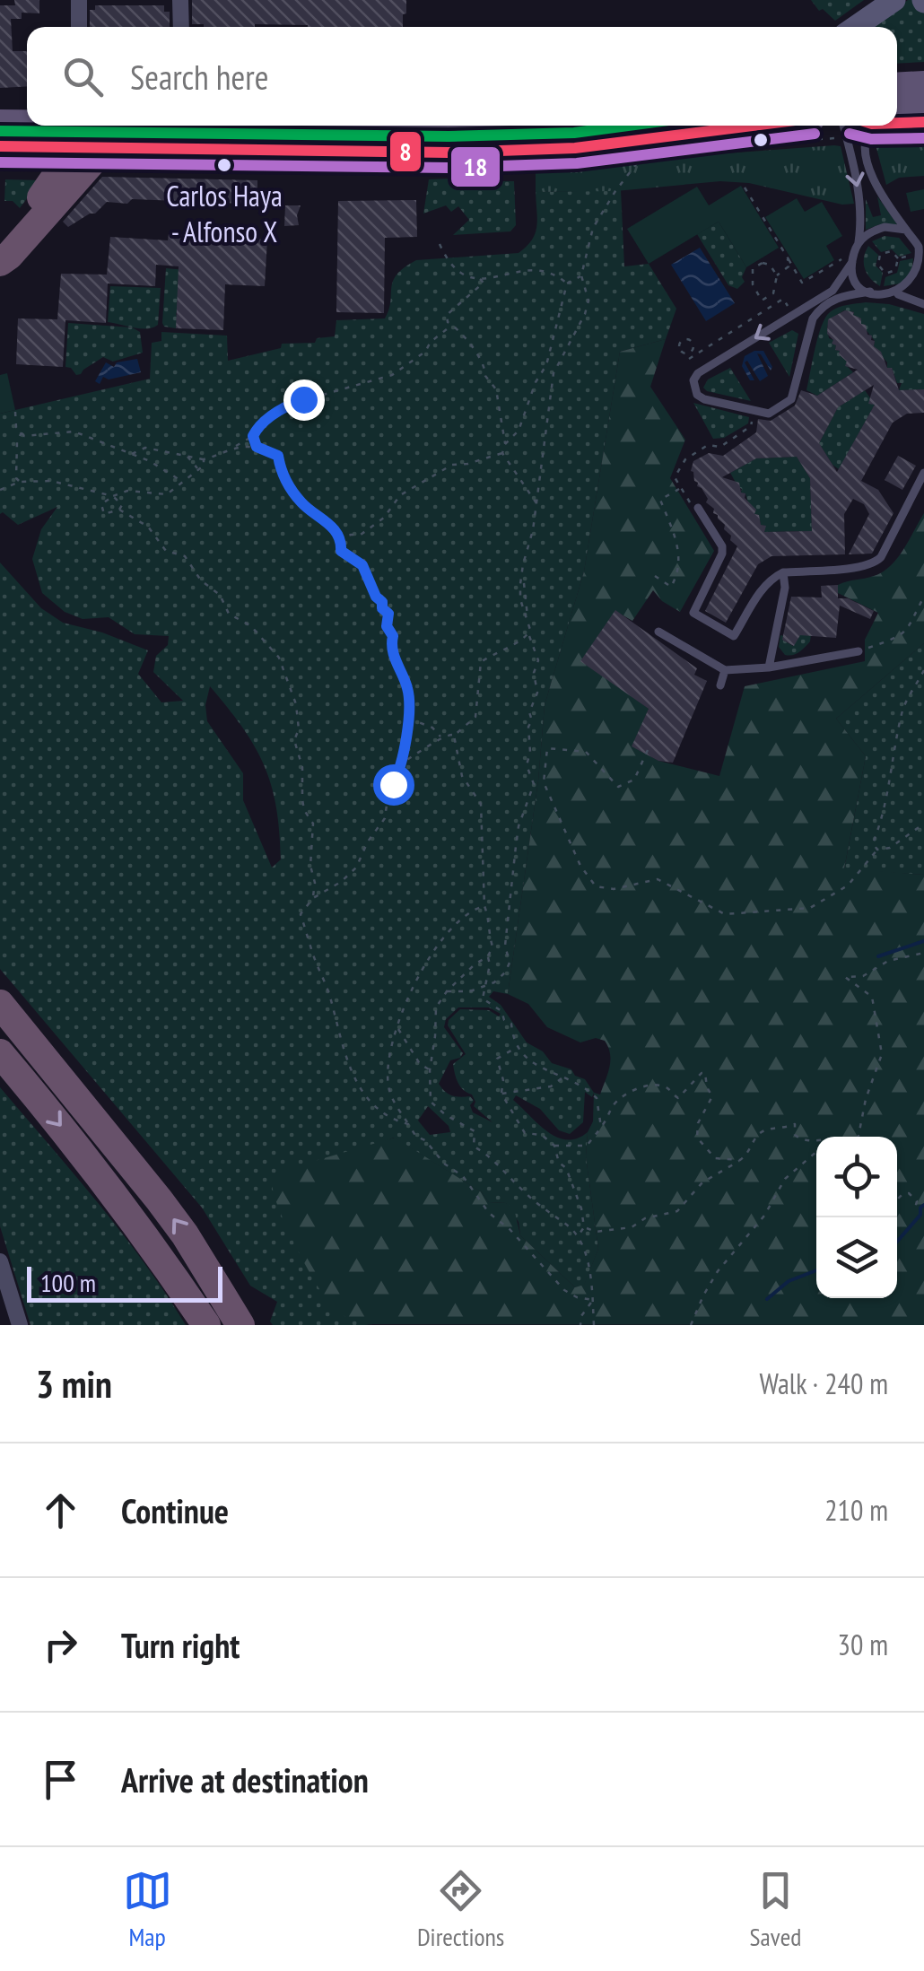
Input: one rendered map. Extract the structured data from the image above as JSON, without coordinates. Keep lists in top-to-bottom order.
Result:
{
  "places": ["Carlos Haya - Alfonso X"],
  "lines": ["transit line 8", "transit line 18"],
  "scale_bar": "100 m",
  "page": {
    "search": "Search here",
    "scale": "100 m",
    "heading": ["3 min", "Walk · 240 m"],
    "list": [
      ["Continue", "210 m"],
      ["Turn right", "30 m"],
      "Arrive at destination"
    ],
    "nav": ["Map", "Directions", "Saved"]
  }
}
